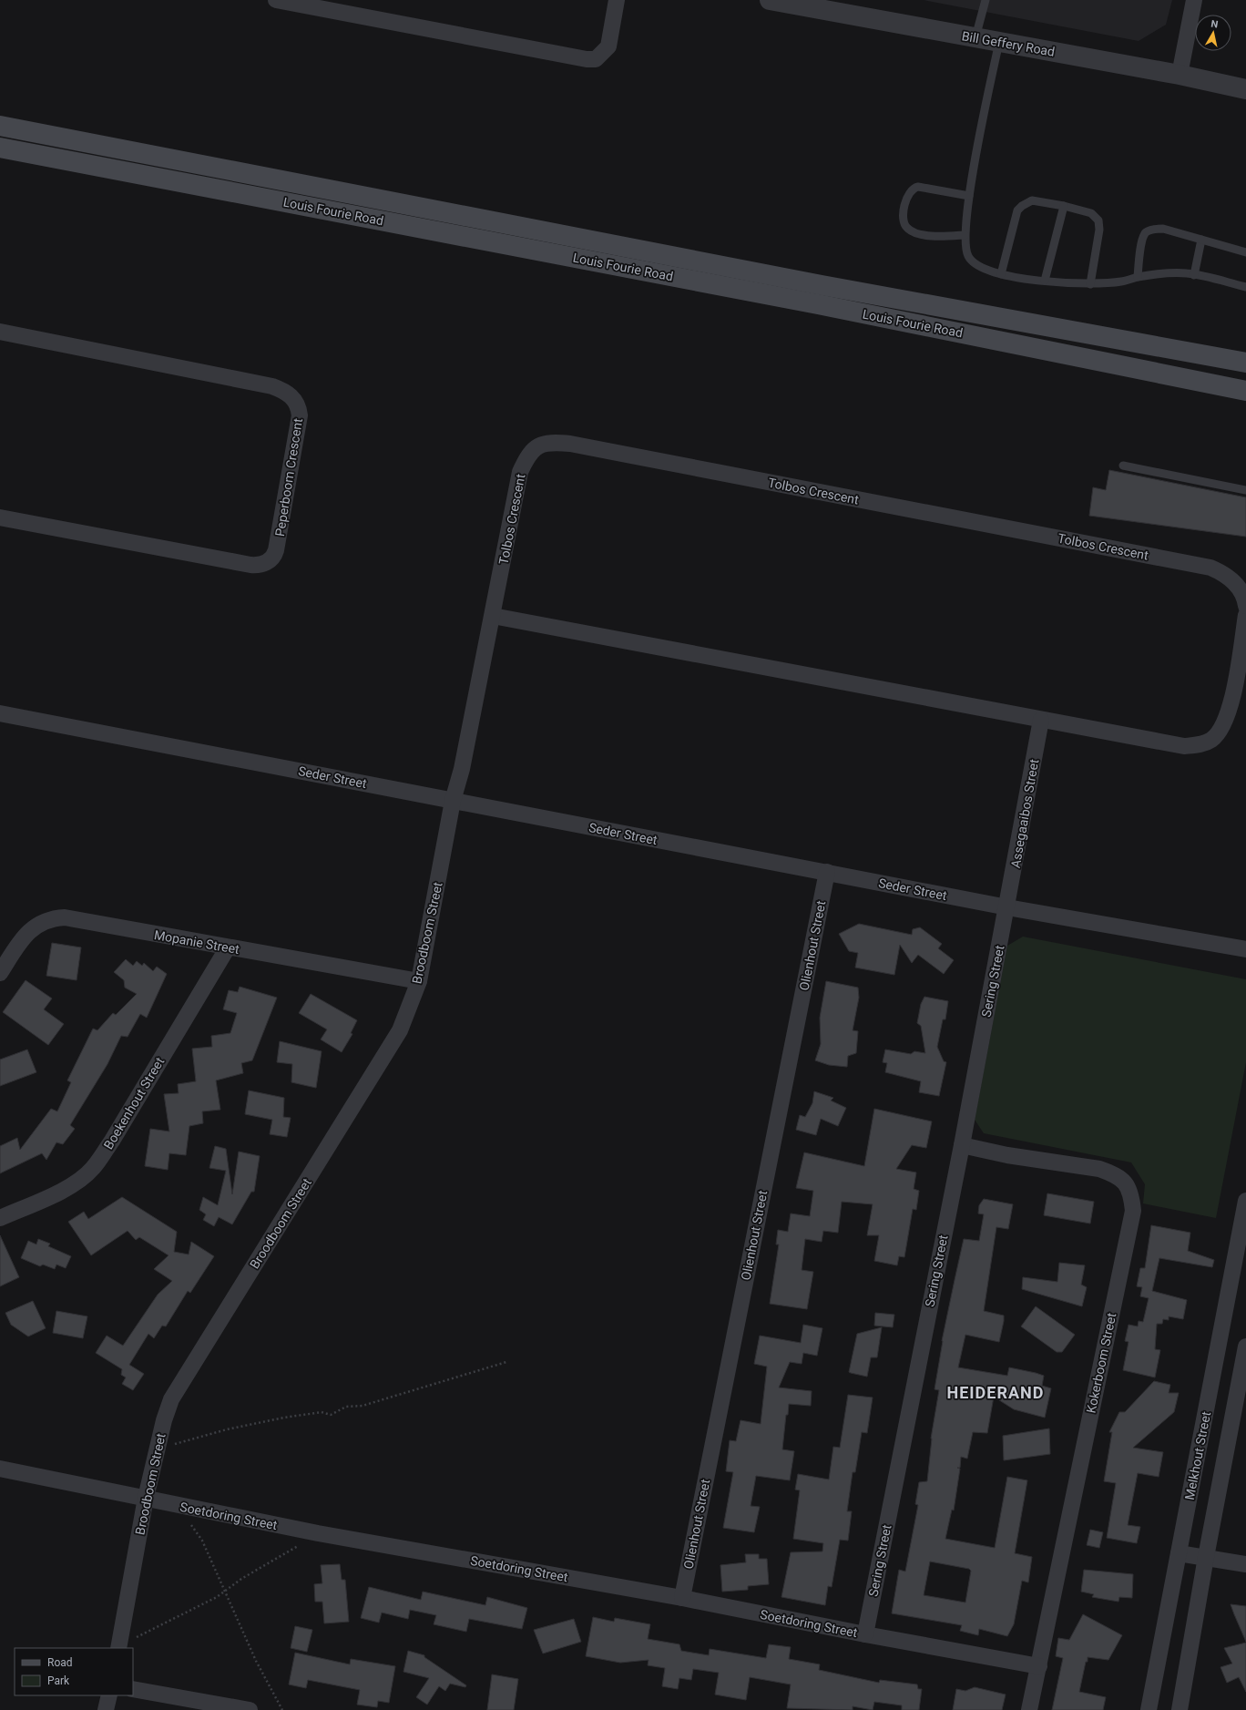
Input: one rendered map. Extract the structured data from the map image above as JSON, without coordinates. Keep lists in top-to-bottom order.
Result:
{
  "streets": {
    "main road": ["Louis Fourie Road"],
    "street": [
      "Bill Geffery Road",
      "Peperboom Crescent",
      "Tolbos Crescent",
      "Seder Street",
      "Assegaaibos Street",
      "Broodboom Street",
      "Mopanie Street",
      "Olienhout Street",
      "Sering Street",
      "Boekenhout Street",
      "Kokerboom Street",
      "Melkhout Street",
      "Soetdoring Street"
    ]
  },
  "crossings": [
    ["Tolbos Crescent", "Seder Street"],
    ["Tolbos Crescent", "Broodboom Street"],
    ["Seder Street", "Assegaaibos Street"],
    ["Seder Street", "Broodboom Street"],
    ["Seder Street", "Olienhout Street"],
    ["Seder Street", "Sering Street"],
    ["Assegaaibos Street", "Sering Street"],
    ["Broodboom Street", "Mopanie Street"],
    ["Broodboom Street", "Soetdoring Street"],
    ["Mopanie Street", "Boekenhout Street"],
    ["Olienhout Street", "Soetdoring Street"],
    ["Sering Street", "Kokerboom Street"],
    ["Sering Street", "Soetdoring Street"],
    ["Kokerboom Street", "Soetdoring Street"]
  ],
  "districts": ["HEIDERAND"],
  "legend": ["Road", "Park"],
  "north": "top"
}
